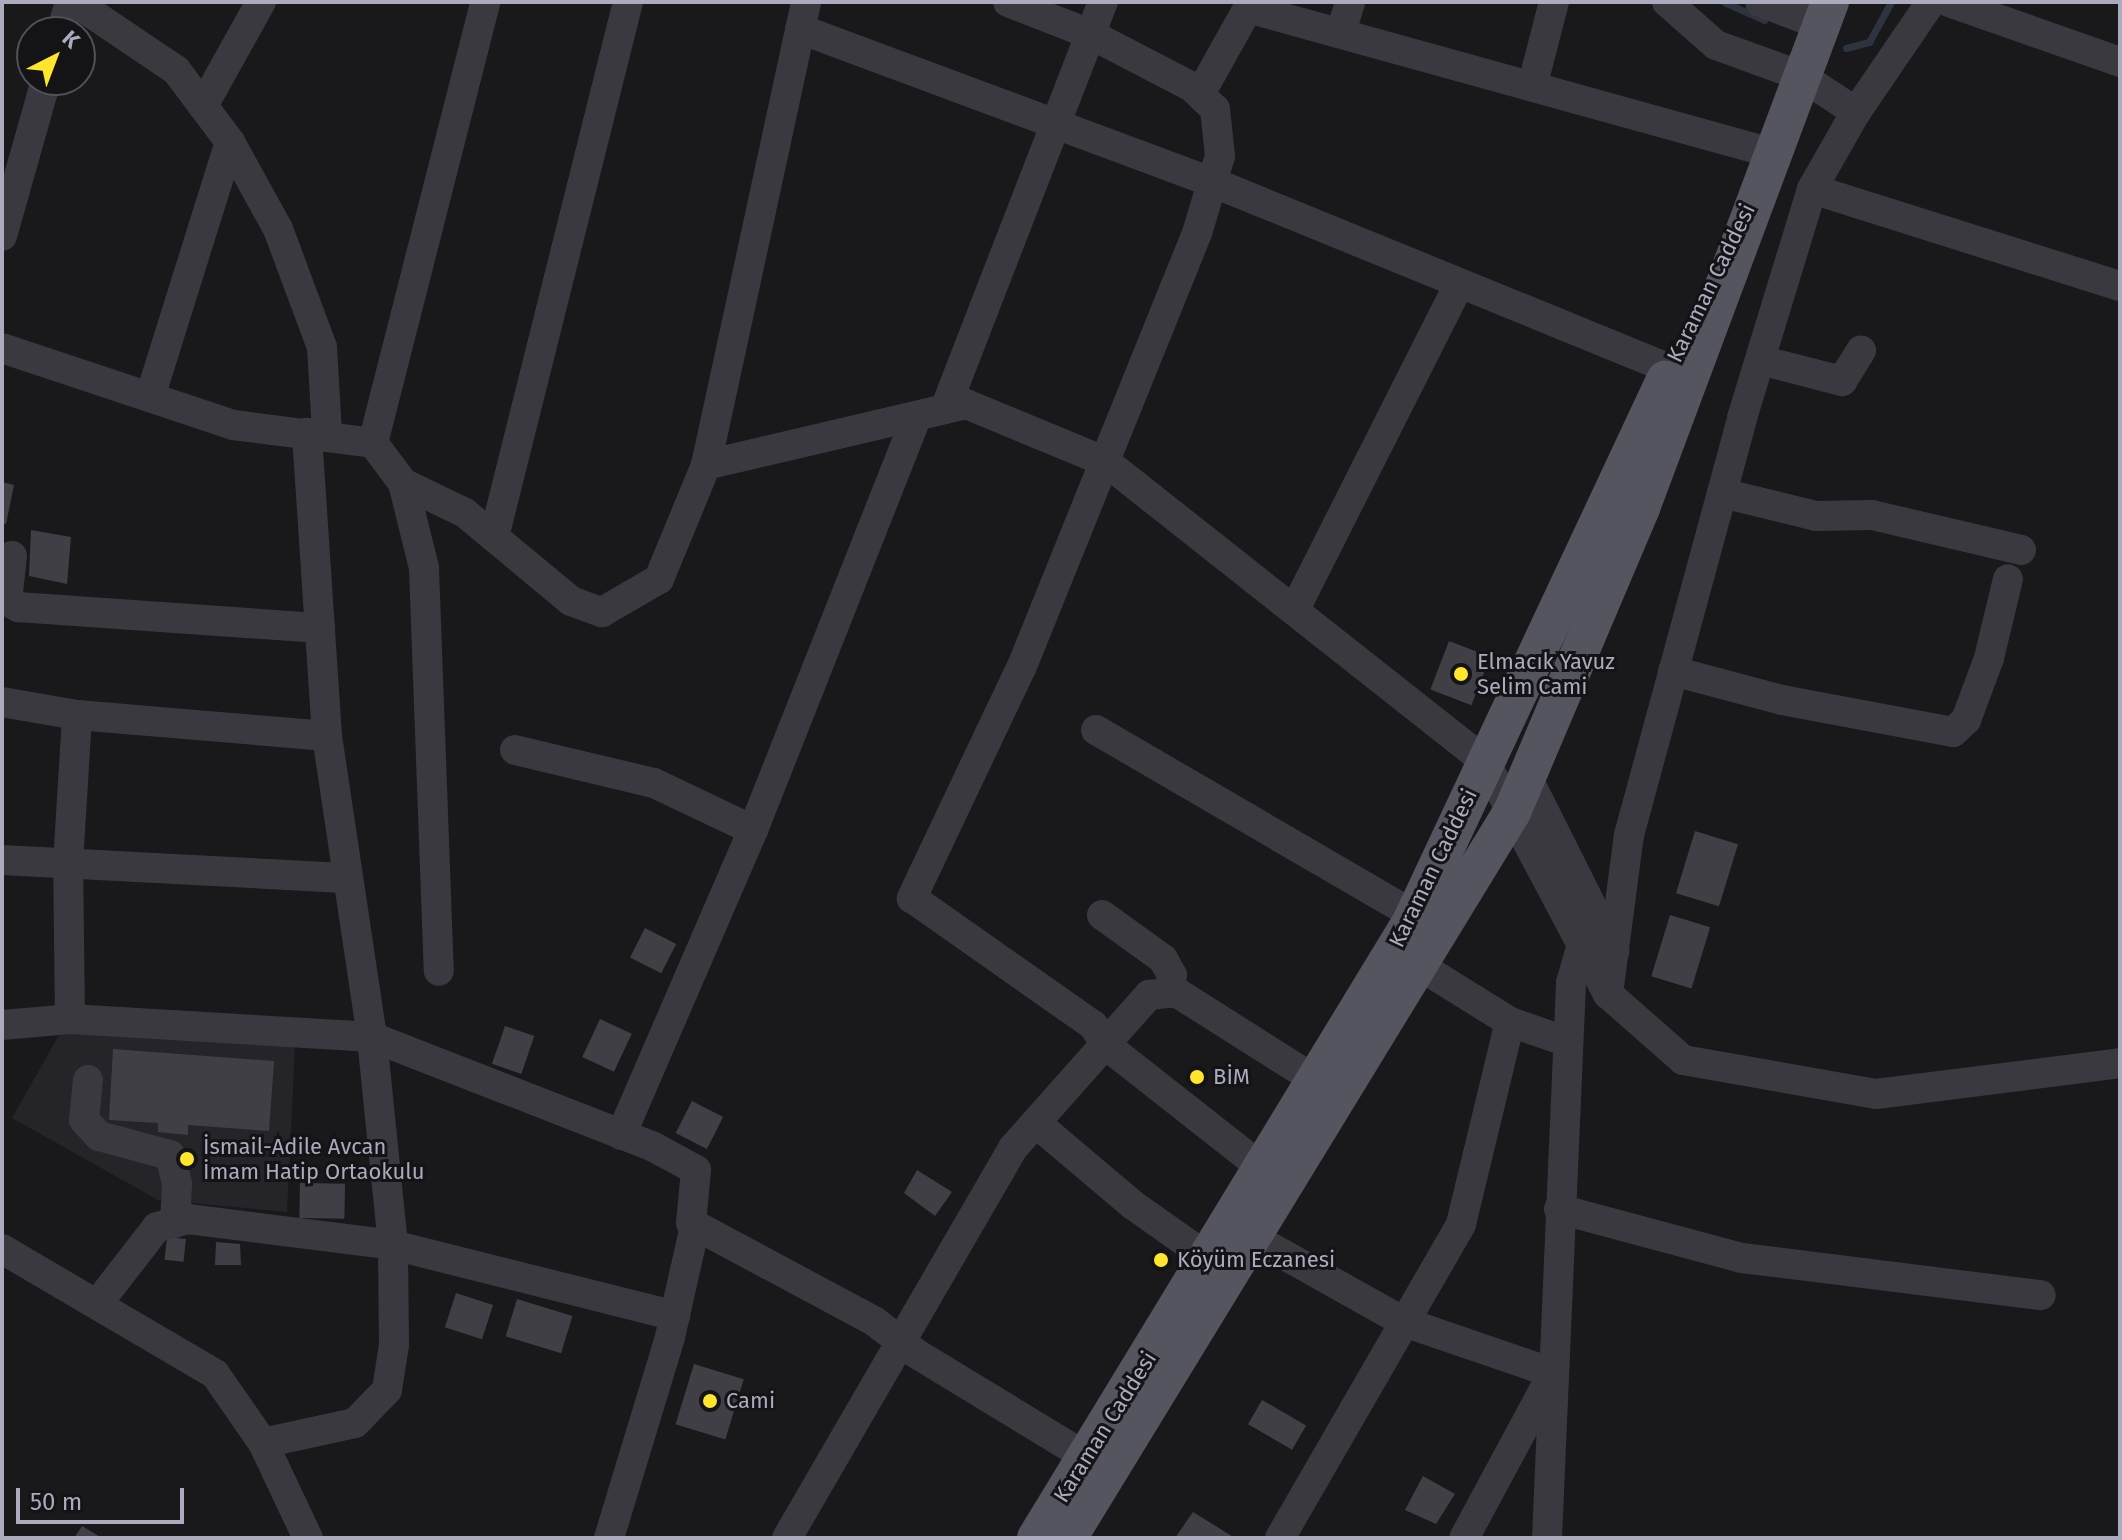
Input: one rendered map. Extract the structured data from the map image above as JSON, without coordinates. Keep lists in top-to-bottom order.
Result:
{
  "streets": {
    "main road": ["Karaman Caddesi"]
  },
  "places": [
    "Elmacık Yavuz Selim Cami",
    "BİM",
    "İsmail-Adile Avcan İmam Hatip Ortaokulu",
    "Köyüm Eczanesi",
    "Cami"
  ],
  "scale_bar": "50 m",
  "north": "top right"
}
